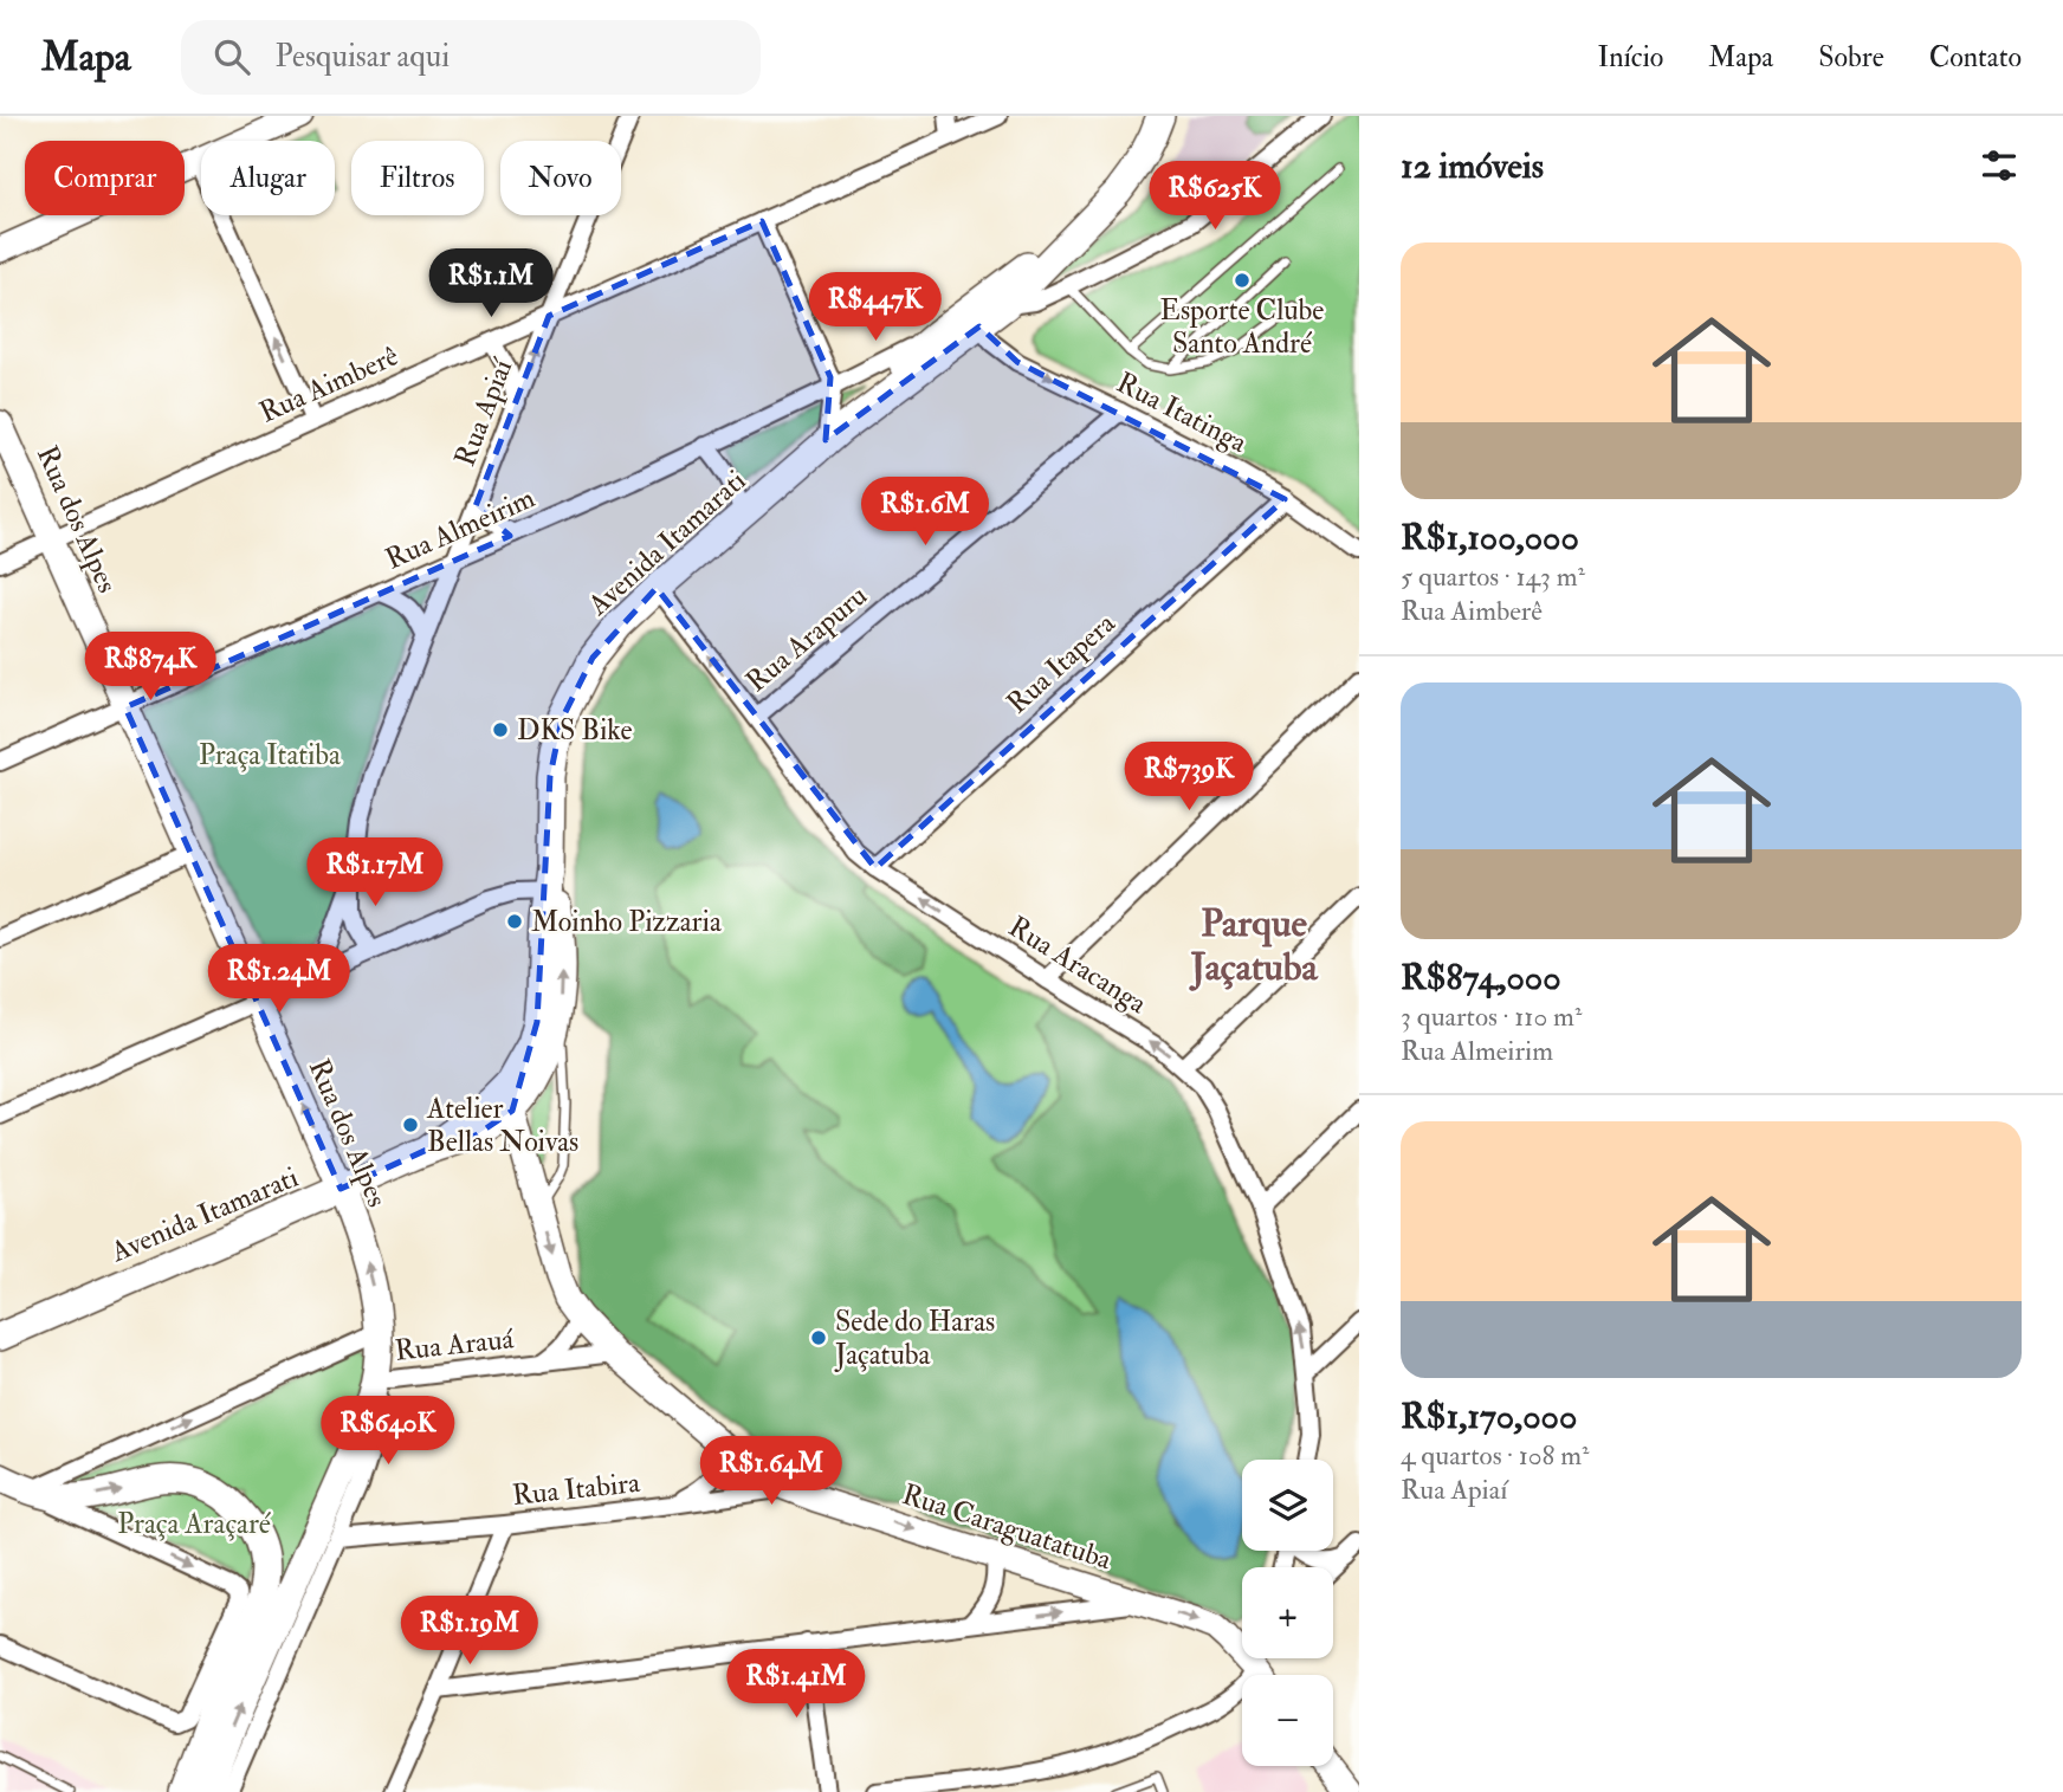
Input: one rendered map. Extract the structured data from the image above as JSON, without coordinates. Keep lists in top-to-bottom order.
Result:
{
  "streets": {
    "main road": ["Rua dos Alpes", "Avenida Itamarati"],
    "street": [
      "Rua Aimberê",
      "Rua Apiaí",
      "Rua Itatinga",
      "Rua Almeirim",
      "Rua Arapuru",
      "Rua Itapera",
      "Rua Aracanga",
      "Rua Arauá",
      "Rua Itabira",
      "Rua Caraguatatuba"
    ]
  },
  "crossings": [
    ["Rua Aimberê", "Rua Apiaí"],
    ["Rua Aimberê", "Rua dos Alpes"],
    ["Rua Apiaí", "Rua Almeirim"],
    ["Rua Itatinga", "Avenida Itamarati"],
    ["Rua Itatinga", "Rua Arapuru"],
    ["Rua Itatinga", "Rua Itapera"],
    ["Rua dos Alpes", "Rua Almeirim"],
    ["Rua dos Alpes", "Avenida Itamarati"],
    ["Rua dos Alpes", "Rua Arauá"],
    ["Rua dos Alpes", "Rua Itabira"],
    ["Rua Almeirim", "Avenida Itamarati"],
    ["Avenida Itamarati", "Rua Aracanga"],
    ["Avenida Itamarati", "Rua Caraguatatuba"],
    ["Rua Arapuru", "Rua Aracanga"],
    ["Rua Itapera", "Rua Aracanga"],
    ["Rua Arauá", "Rua Caraguatatuba"],
    ["Rua Itabira", "Rua Caraguatatuba"]
  ],
  "one_way": ["Rua Itatinga", "Rua Aracanga", "Rua Caraguatatuba"],
  "districts": ["Parque Jaçatuba"],
  "parks": ["Praça Itatiba", "Praça Araçaré"],
  "places": [
    "Esporte Clube Santo André",
    "DKS Bike",
    "Moinho Pizzaria",
    "Atelier Bellas Noivas",
    "Sede do Haras Jaçatuba"
  ],
  "page": {
    "header": "Mapa",
    "search": "Pesquisar aqui",
    "nav": [
      "Início",
      "Mapa",
      "Sobre",
      "Contato"
    ],
    "heading": "12 imóveis",
    "chip": [
      "Comprar",
      "Alugar",
      "Filtros",
      "Novo"
    ],
    "price": [
      "R$625K",
      "R$1.1M",
      "R$447K",
      "R$1.6M",
      "R$874K",
      "R$739K",
      "R$1.17M",
      "R$1.24M",
      "R$640K",
      "R$1.64M",
      "R$1.19M",
      "R$1.41M"
    ],
    "list": [
      {
        "name": "R$1,100,000",
        "note": "5 quartos · 143 m² · Rua Aimberê"
      },
      {
        "name": "R$874,000",
        "note": "3 quartos · 110 m² · Rua Almeirim"
      },
      {
        "name": "R$1,170,000",
        "note": "4 quartos · 108 m² · Rua Apiaí"
      }
    ],
    "map_buttons": ["+", "−"]
  }
}
